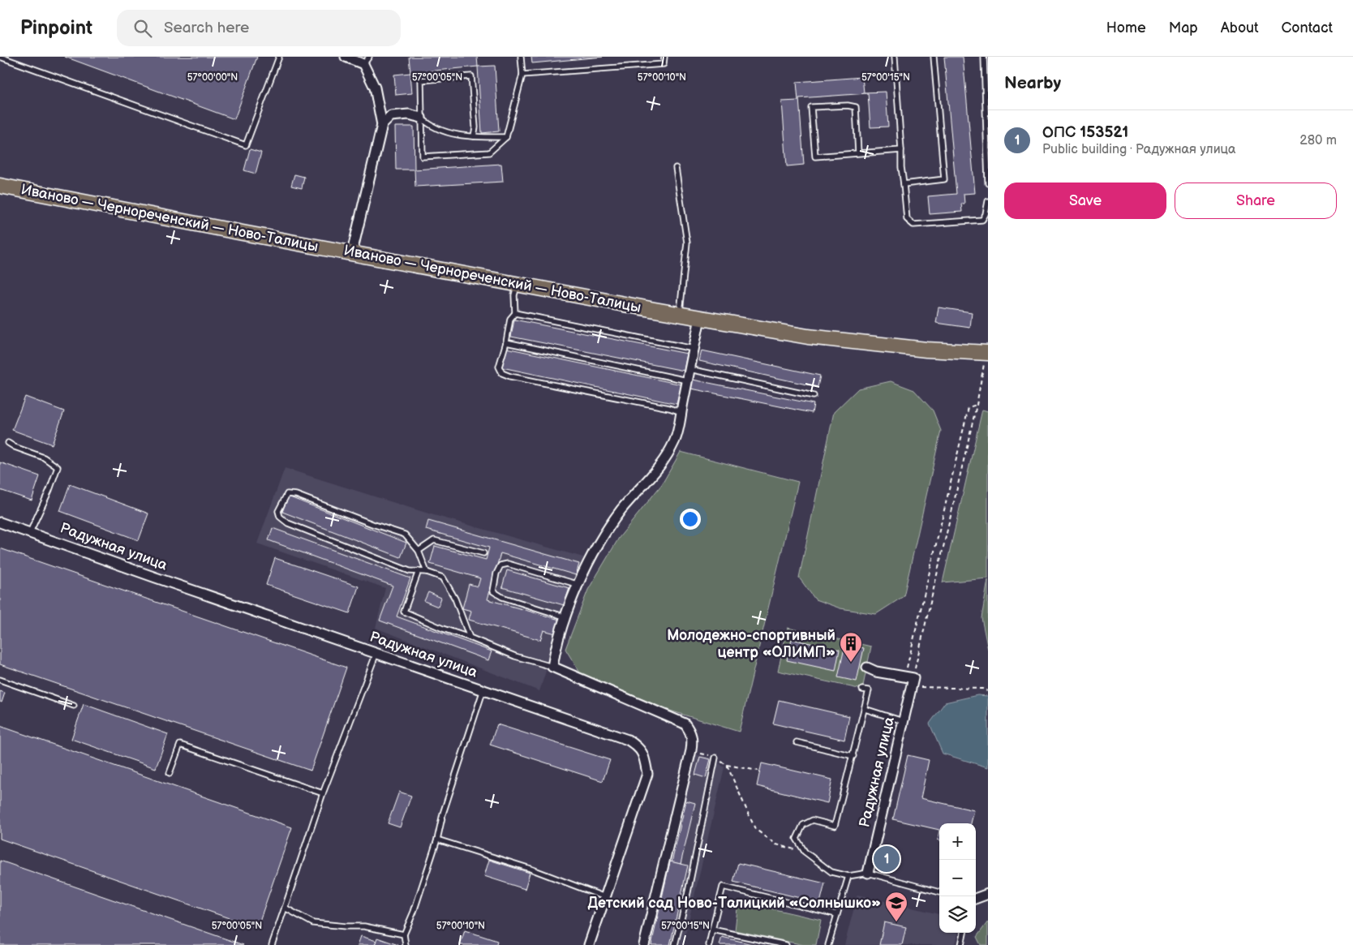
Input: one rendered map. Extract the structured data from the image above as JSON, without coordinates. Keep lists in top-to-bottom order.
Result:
{
  "streets": {
    "main road": ["Иваново — Чернореченский — Ново-Талицы"],
    "street": ["Радужная улица"]
  },
  "places": {
    "building": ["Молодежно-спортивный центр «ОЛИМП»"],
    "school or university": ["Детский сад Ново-Талицкий «Солнышко»"]
  },
  "page": {
    "header": "Pinpoint",
    "search": "Search here",
    "nav": [
      "Home",
      "Map",
      "About",
      "Contact"
    ],
    "heading": "Nearby",
    "list": [
      {
        "mark": "1",
        "name": "ОПС 153521",
        "note": "Public building · Радужная улица",
        "value": "280 m"
      }
    ],
    "buttons": ["Save", "Share"],
    "map_buttons": ["+", "−"],
    "pins": "1"
  },
  "coordinates": [
    "57°00'00\"N",
    "57°00'05\"N",
    "57°00'10\"N",
    "57°00'15\"N"
  ]
}
